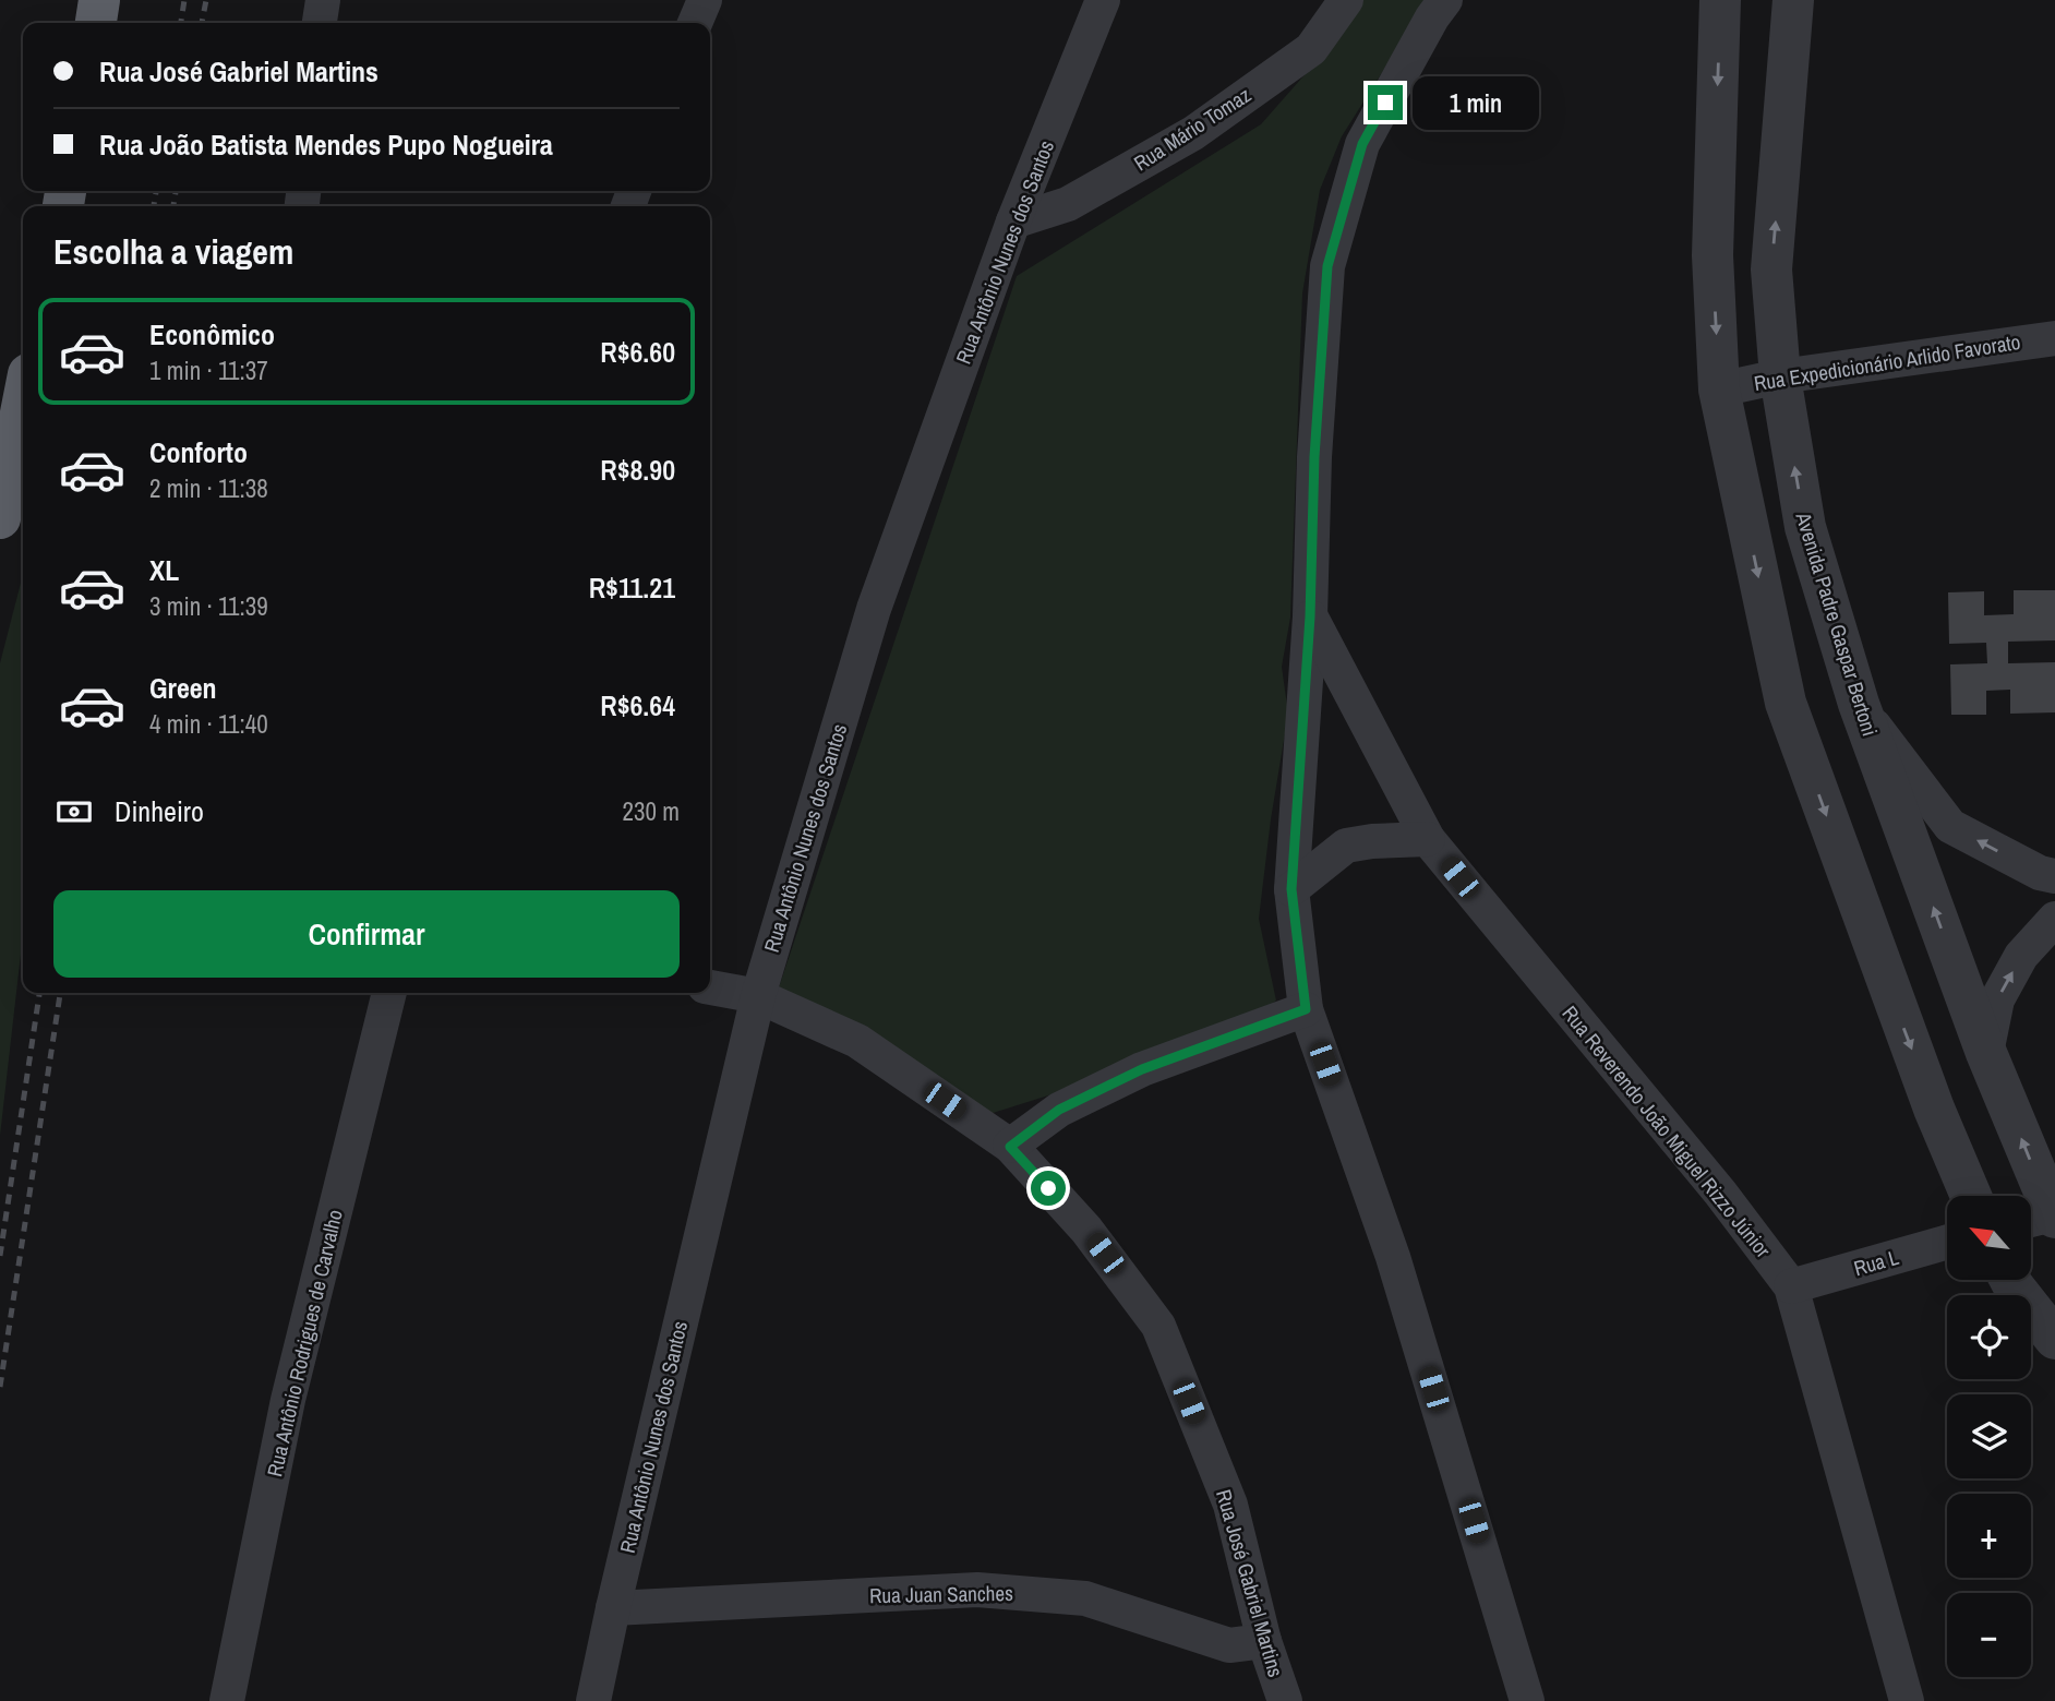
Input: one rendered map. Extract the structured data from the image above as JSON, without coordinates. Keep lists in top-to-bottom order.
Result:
{
  "streets": {
    "street": [
      "Rua Mário Tomaz",
      "Rua Antônio Nunes dos Santos",
      "Rua Expedicionário Arlido Favorato",
      "Avenida Padre Gaspar Bertoni",
      "Rua Reverendo João Miguel Rizzo Júnior",
      "Rua L",
      "Rua Antônio Rodrigues de Carvalho",
      "Rua José Gabriel Martins",
      "Rua Juan Sanches"
    ]
  },
  "crossings": [
    ["Rua Mário Tomaz", "Rua Antônio Nunes dos Santos"],
    ["Rua Antônio Nunes dos Santos", "Rua José Gabriel Martins"],
    ["Rua Antônio Nunes dos Santos", "Rua Juan Sanches"],
    ["Rua Expedicionário Arlido Favorato", "Avenida Padre Gaspar Bertoni"],
    ["Rua Reverendo João Miguel Rizzo Júnior", "Rua L"],
    ["Rua José Gabriel Martins", "Rua Juan Sanches"]
  ],
  "north": "top left",
  "page": {
    "banner": ["Rua José Gabriel Martins", "Rua João Batista Mendes Pupo Nogueira"],
    "bubble": "1 min",
    "heading": "Escolha a viagem",
    "list": [
      {
        "name": "Econômico",
        "note": "1 min · 11:37",
        "value": "R$6.60"
      },
      {
        "name": "Conforto",
        "note": "2 min · 11:38",
        "value": "R$8.90"
      },
      {
        "name": "XL",
        "note": "3 min · 11:39",
        "value": "R$11.21"
      },
      {
        "name": "Green",
        "note": "4 min · 11:40",
        "value": "R$6.64"
      }
    ],
    "pay": ["Dinheiro", "230 m"],
    "buttons": "Confirmar",
    "map_buttons": ["+", "−"]
  }
}
